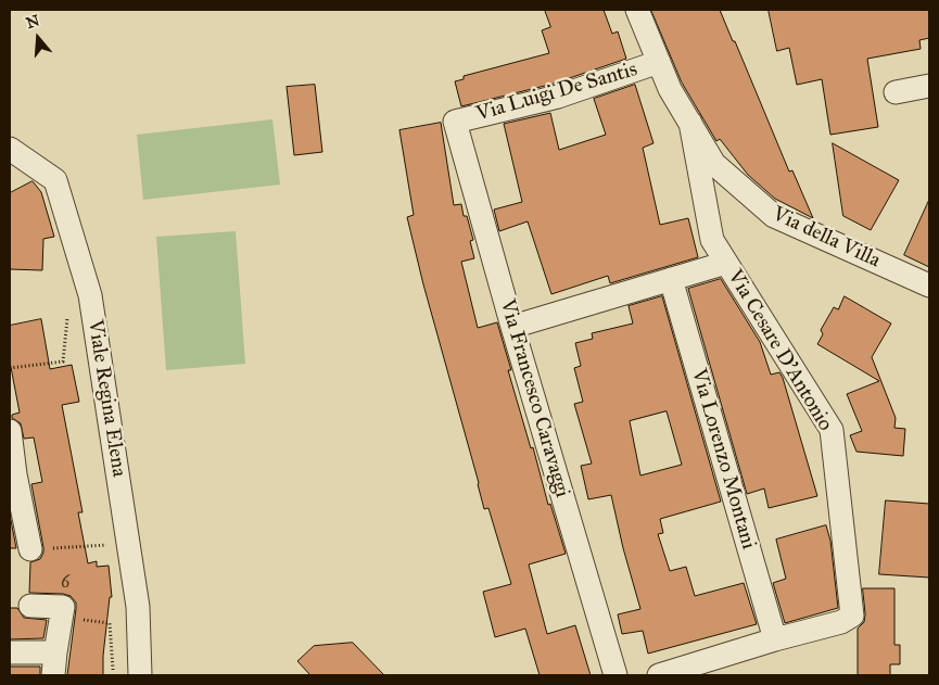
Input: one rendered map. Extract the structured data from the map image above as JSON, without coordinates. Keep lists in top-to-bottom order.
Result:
{
  "streets": {
    "street": [
      "Via Luigi De Santis",
      "Via della Villa",
      "Via Cesare D'Antonio",
      "Viale Regina Elena",
      "Via Francesco Caravaggi",
      "Via Lorenzo Montani"
    ]
  },
  "crossings": [
    ["Via Luigi De Santis", "Via della Villa"],
    ["Via Luigi De Santis", "Via Francesco Caravaggi"],
    ["Via della Villa", "Via Cesare D'Antonio"],
    ["Via Cesare D'Antonio", "Via Lorenzo Montani"]
  ],
  "house_numbers": ["6"],
  "north": "top"
}
